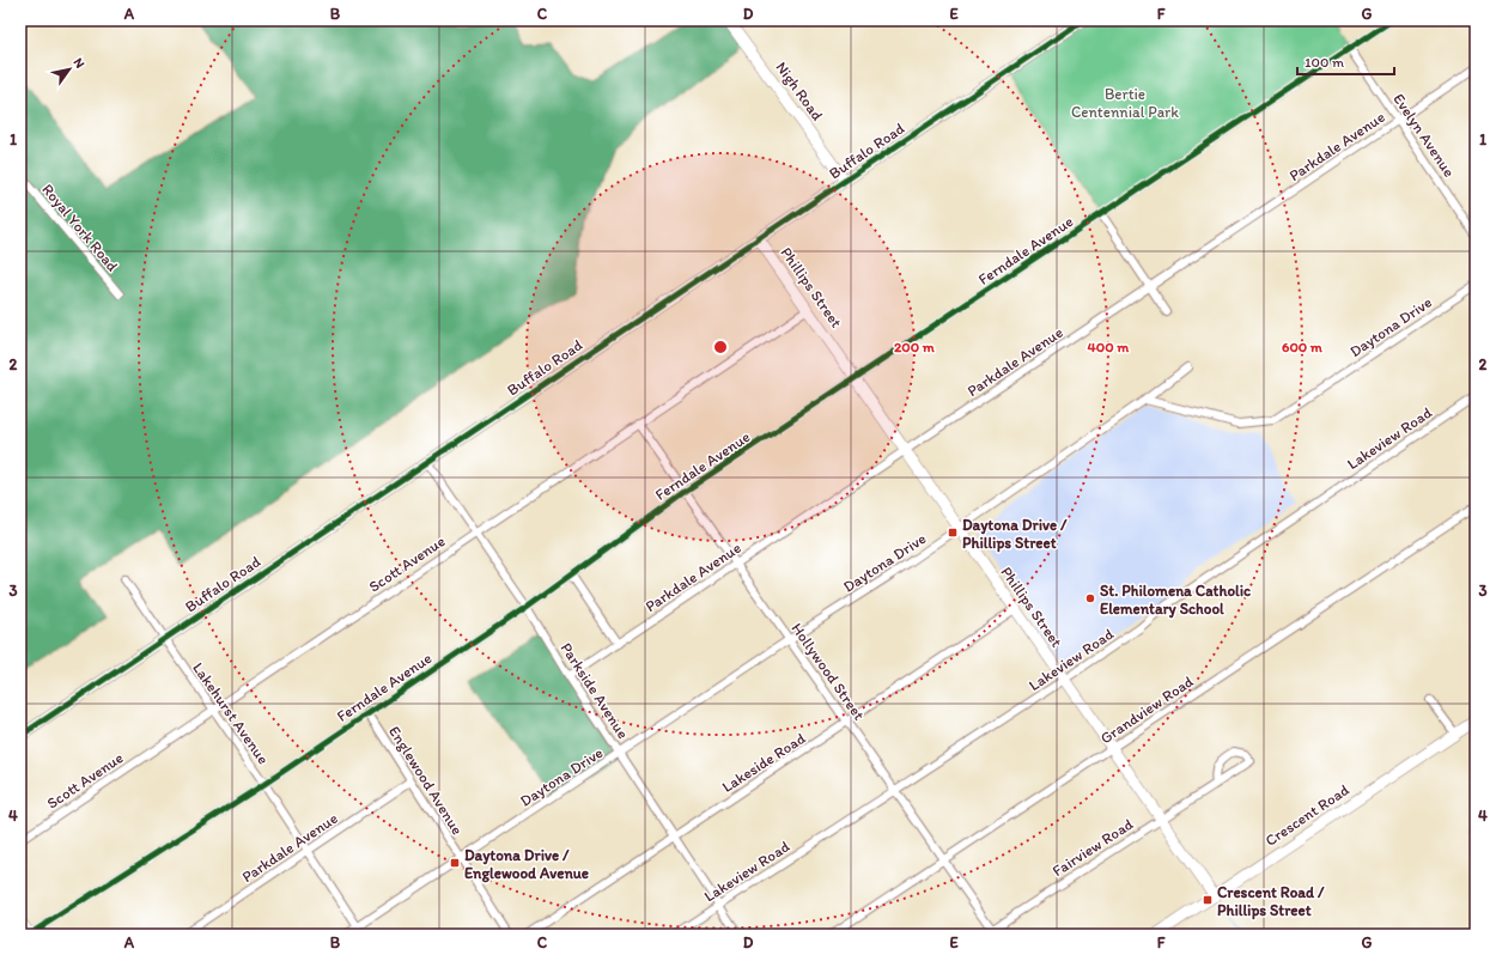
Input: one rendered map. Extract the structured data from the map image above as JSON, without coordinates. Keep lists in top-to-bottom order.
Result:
{
  "streets": {
    "street": [
      "Nigh Road",
      "Evelyn Avenue",
      "Parkdale Avenue",
      "Buffalo Road",
      "Royal York Road",
      "Ferndale Avenue",
      "Phillips Street",
      "Daytona Drive",
      "Lakeview Road",
      "Scott Avenue",
      "Hollywood Street",
      "Parkside Avenue",
      "Grandview Road",
      "Lakehurst Avenue",
      "Lakeside Road",
      "Englewood Avenue",
      "Crescent Road",
      "Fairview Road"
    ]
  },
  "crossings": [
    ["Nigh Road", "Buffalo Road"],
    ["Evelyn Avenue", "Parkdale Avenue"],
    ["Evelyn Avenue", "Ferndale Avenue"],
    ["Parkdale Avenue", "Phillips Street"],
    ["Parkdale Avenue", "Hollywood Street"],
    ["Parkdale Avenue", "Parkside Avenue"],
    ["Parkdale Avenue", "Lakehurst Avenue"],
    ["Parkdale Avenue", "Englewood Avenue"],
    ["Buffalo Road", "Phillips Street"],
    ["Buffalo Road", "Parkside Avenue"],
    ["Buffalo Road", "Lakehurst Avenue"],
    ["Ferndale Avenue", "Phillips Street"],
    ["Ferndale Avenue", "Hollywood Street"],
    ["Ferndale Avenue", "Parkside Avenue"],
    ["Ferndale Avenue", "Lakehurst Avenue"],
    ["Ferndale Avenue", "Englewood Avenue"],
    ["Phillips Street", "Daytona Drive"],
    ["Phillips Street", "Lakeview Road"],
    ["Phillips Street", "Scott Avenue"],
    ["Phillips Street", "Grandview Road"],
    ["Phillips Street", "Lakeside Road"],
    ["Phillips Street", "Crescent Road"],
    ["Phillips Street", "Fairview Road"],
    ["Daytona Drive", "Hollywood Street"],
    ["Daytona Drive", "Parkside Avenue"],
    ["Daytona Drive", "Lakehurst Avenue"],
    ["Daytona Drive", "Englewood Avenue"],
    ["Lakeview Road", "Hollywood Street"],
    ["Lakeview Road", "Parkside Avenue"],
    ["Scott Avenue", "Hollywood Street"],
    ["Scott Avenue", "Parkside Avenue"],
    ["Scott Avenue", "Lakehurst Avenue"],
    ["Hollywood Street", "Grandview Road"],
    ["Hollywood Street", "Lakeside Road"],
    ["Hollywood Street", "Fairview Road"],
    ["Parkside Avenue", "Lakeside Road"]
  ],
  "parks": ["Bertie Centennial Park"],
  "places": {
    "transit": ["Daytona Drive / Phillips Street", "Daytona Drive / Englewood Avenue", "Crescent Road / Phillips Street"],
    "other": ["St. Philomena Catholic Elementary School"]
  },
  "scale_bar": "100 m",
  "north": "top right",
  "grid": {
    "columns": [
      "A",
      "B",
      "C",
      "D",
      "E",
      "F",
      "G"
    ],
    "rows": [
      "1",
      "2",
      "3",
      "4"
    ]
  },
  "rings": ["200 m", "400 m", "600 m"]
}
